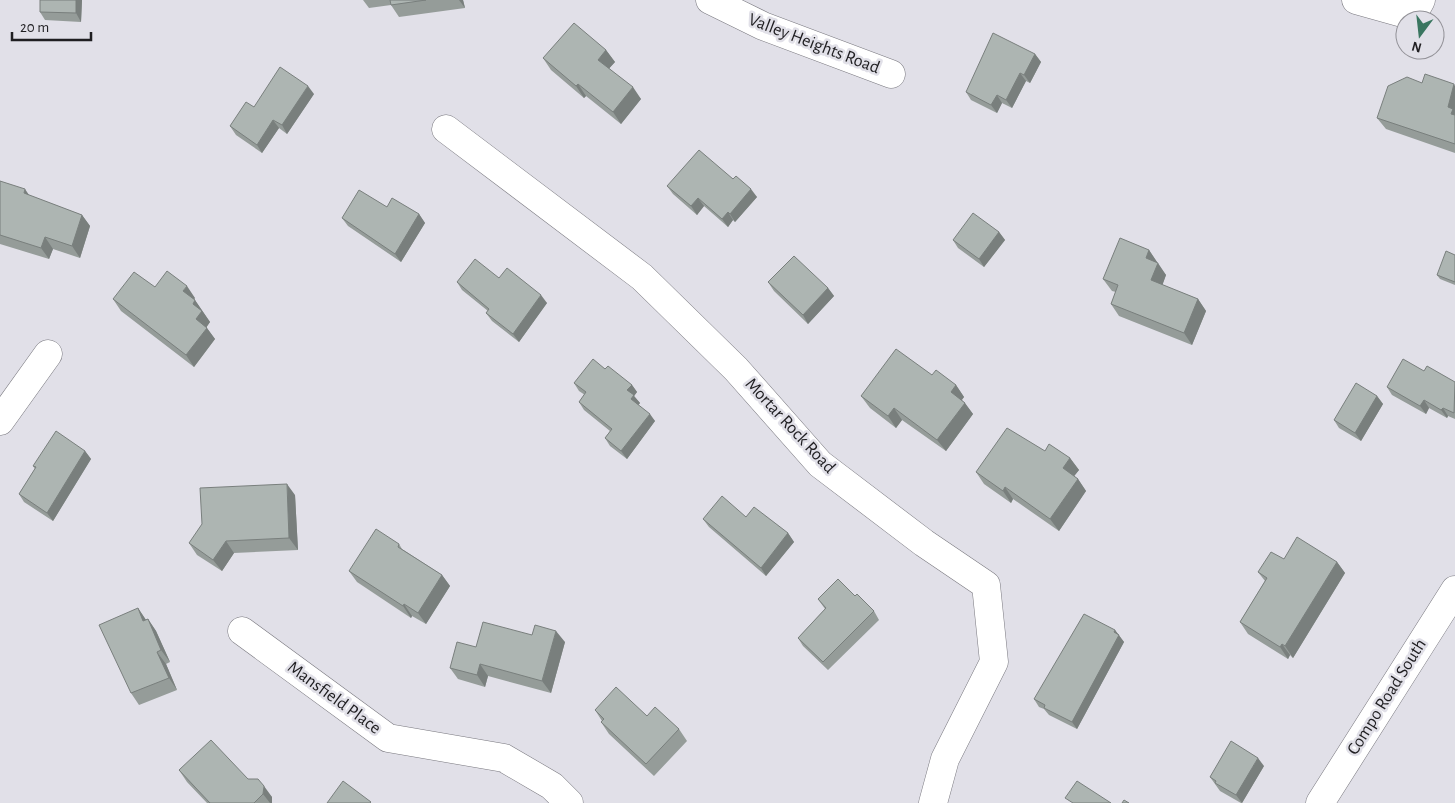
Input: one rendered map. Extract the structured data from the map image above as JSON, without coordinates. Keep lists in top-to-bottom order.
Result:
{
  "streets": {
    "street": [
      "Valley Heights Road",
      "Mortar Rock Road",
      "Compo Road South",
      "Mansfield Place"
    ]
  },
  "scale_bar": "20 m",
  "north": "bottom"
}
